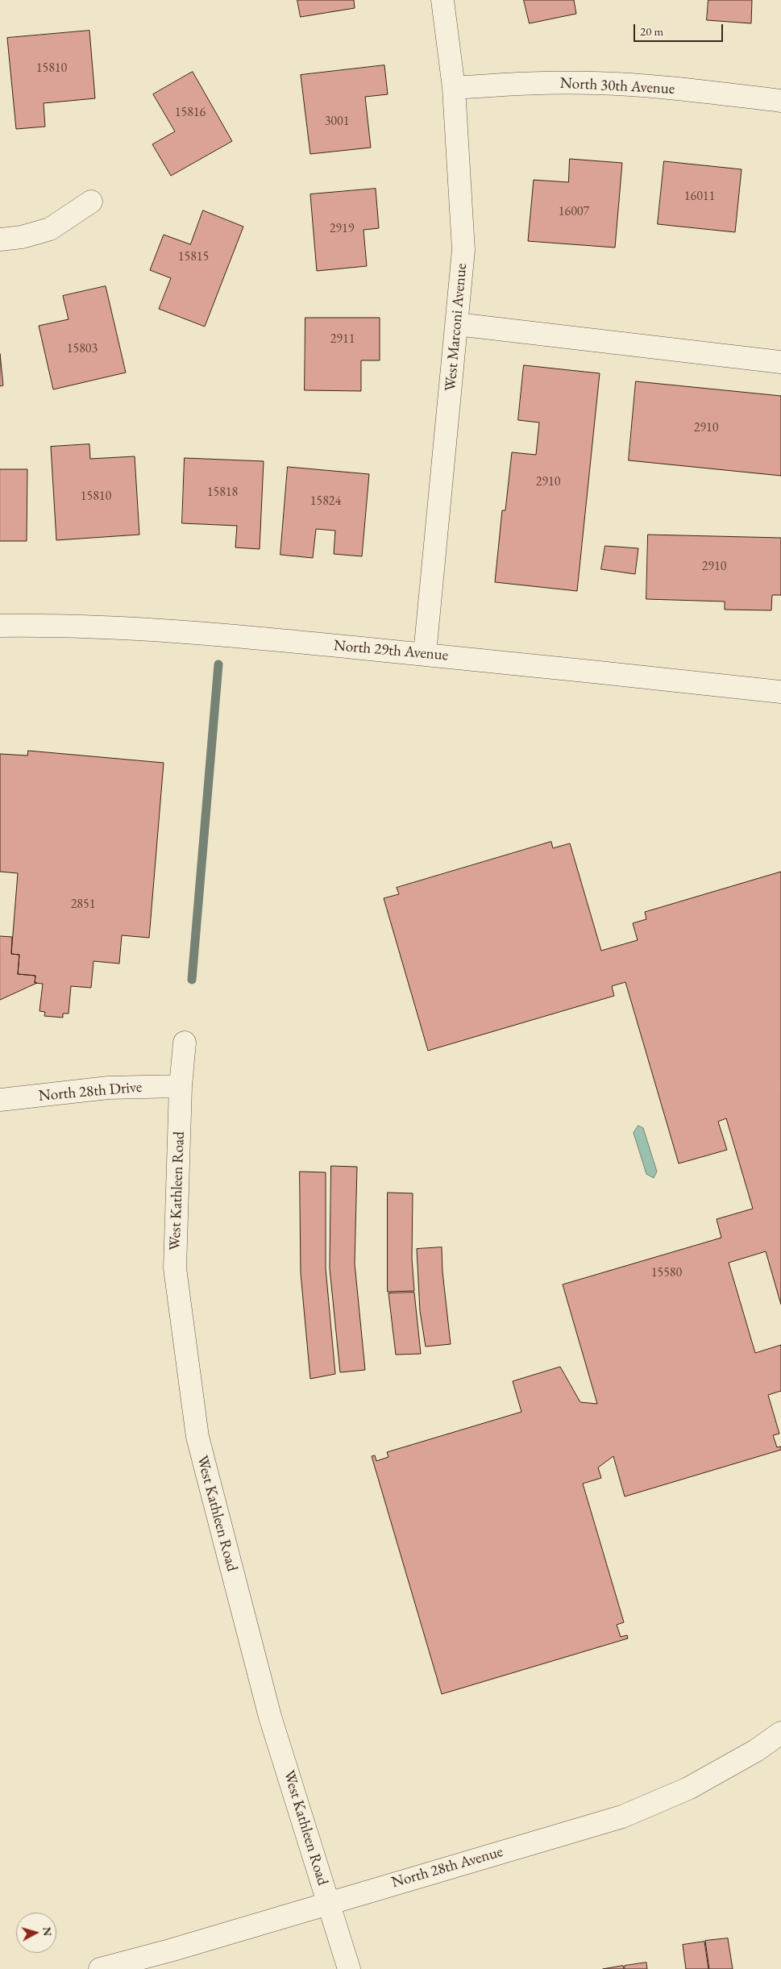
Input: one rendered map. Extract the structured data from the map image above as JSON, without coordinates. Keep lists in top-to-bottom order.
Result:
{
  "streets": {
    "street": [
      "North 30th Avenue",
      "West Marconi Avenue",
      "North 29th Avenue",
      "North 28th Drive",
      "West Kathleen Road",
      "North 28th Avenue"
    ]
  },
  "crossings": [
    ["North 30th Avenue", "West Marconi Avenue"],
    ["West Marconi Avenue", "North 29th Avenue"],
    ["North 28th Drive", "West Kathleen Road"],
    ["West Kathleen Road", "North 28th Avenue"]
  ],
  "house_numbers": [
    "15810",
    "15816",
    "3001",
    "16011",
    "16007",
    "2919",
    "15815",
    "2911",
    "15803",
    "2910",
    "2910",
    "15818",
    "15810",
    "15824",
    "2910",
    "2851",
    "15580"
  ],
  "scale_bar": "20 m",
  "north": "right"
}
